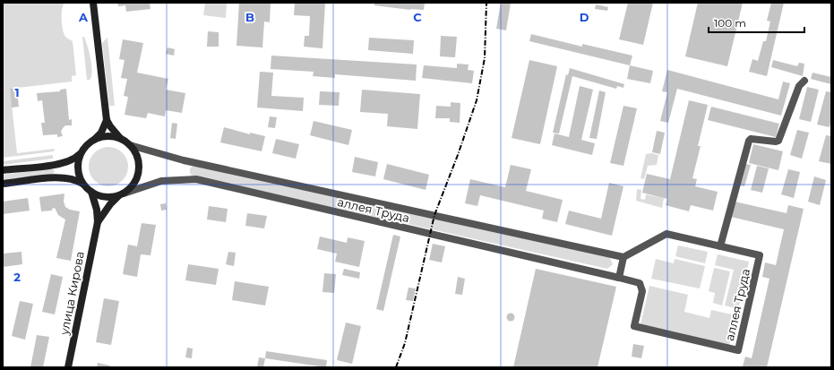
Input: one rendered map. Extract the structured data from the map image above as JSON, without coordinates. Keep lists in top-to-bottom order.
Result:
{
  "streets": {
    "main road": ["улица Кирова"],
    "street": ["аллея Труда"]
  },
  "crossings": [
    ["аллея Труда", "улица Кирова"]
  ],
  "scale_bar": "100 m",
  "grid": {
    "columns": [
      "A",
      "B",
      "C",
      "D"
    ],
    "rows": ["1", "2"]
  }
}
